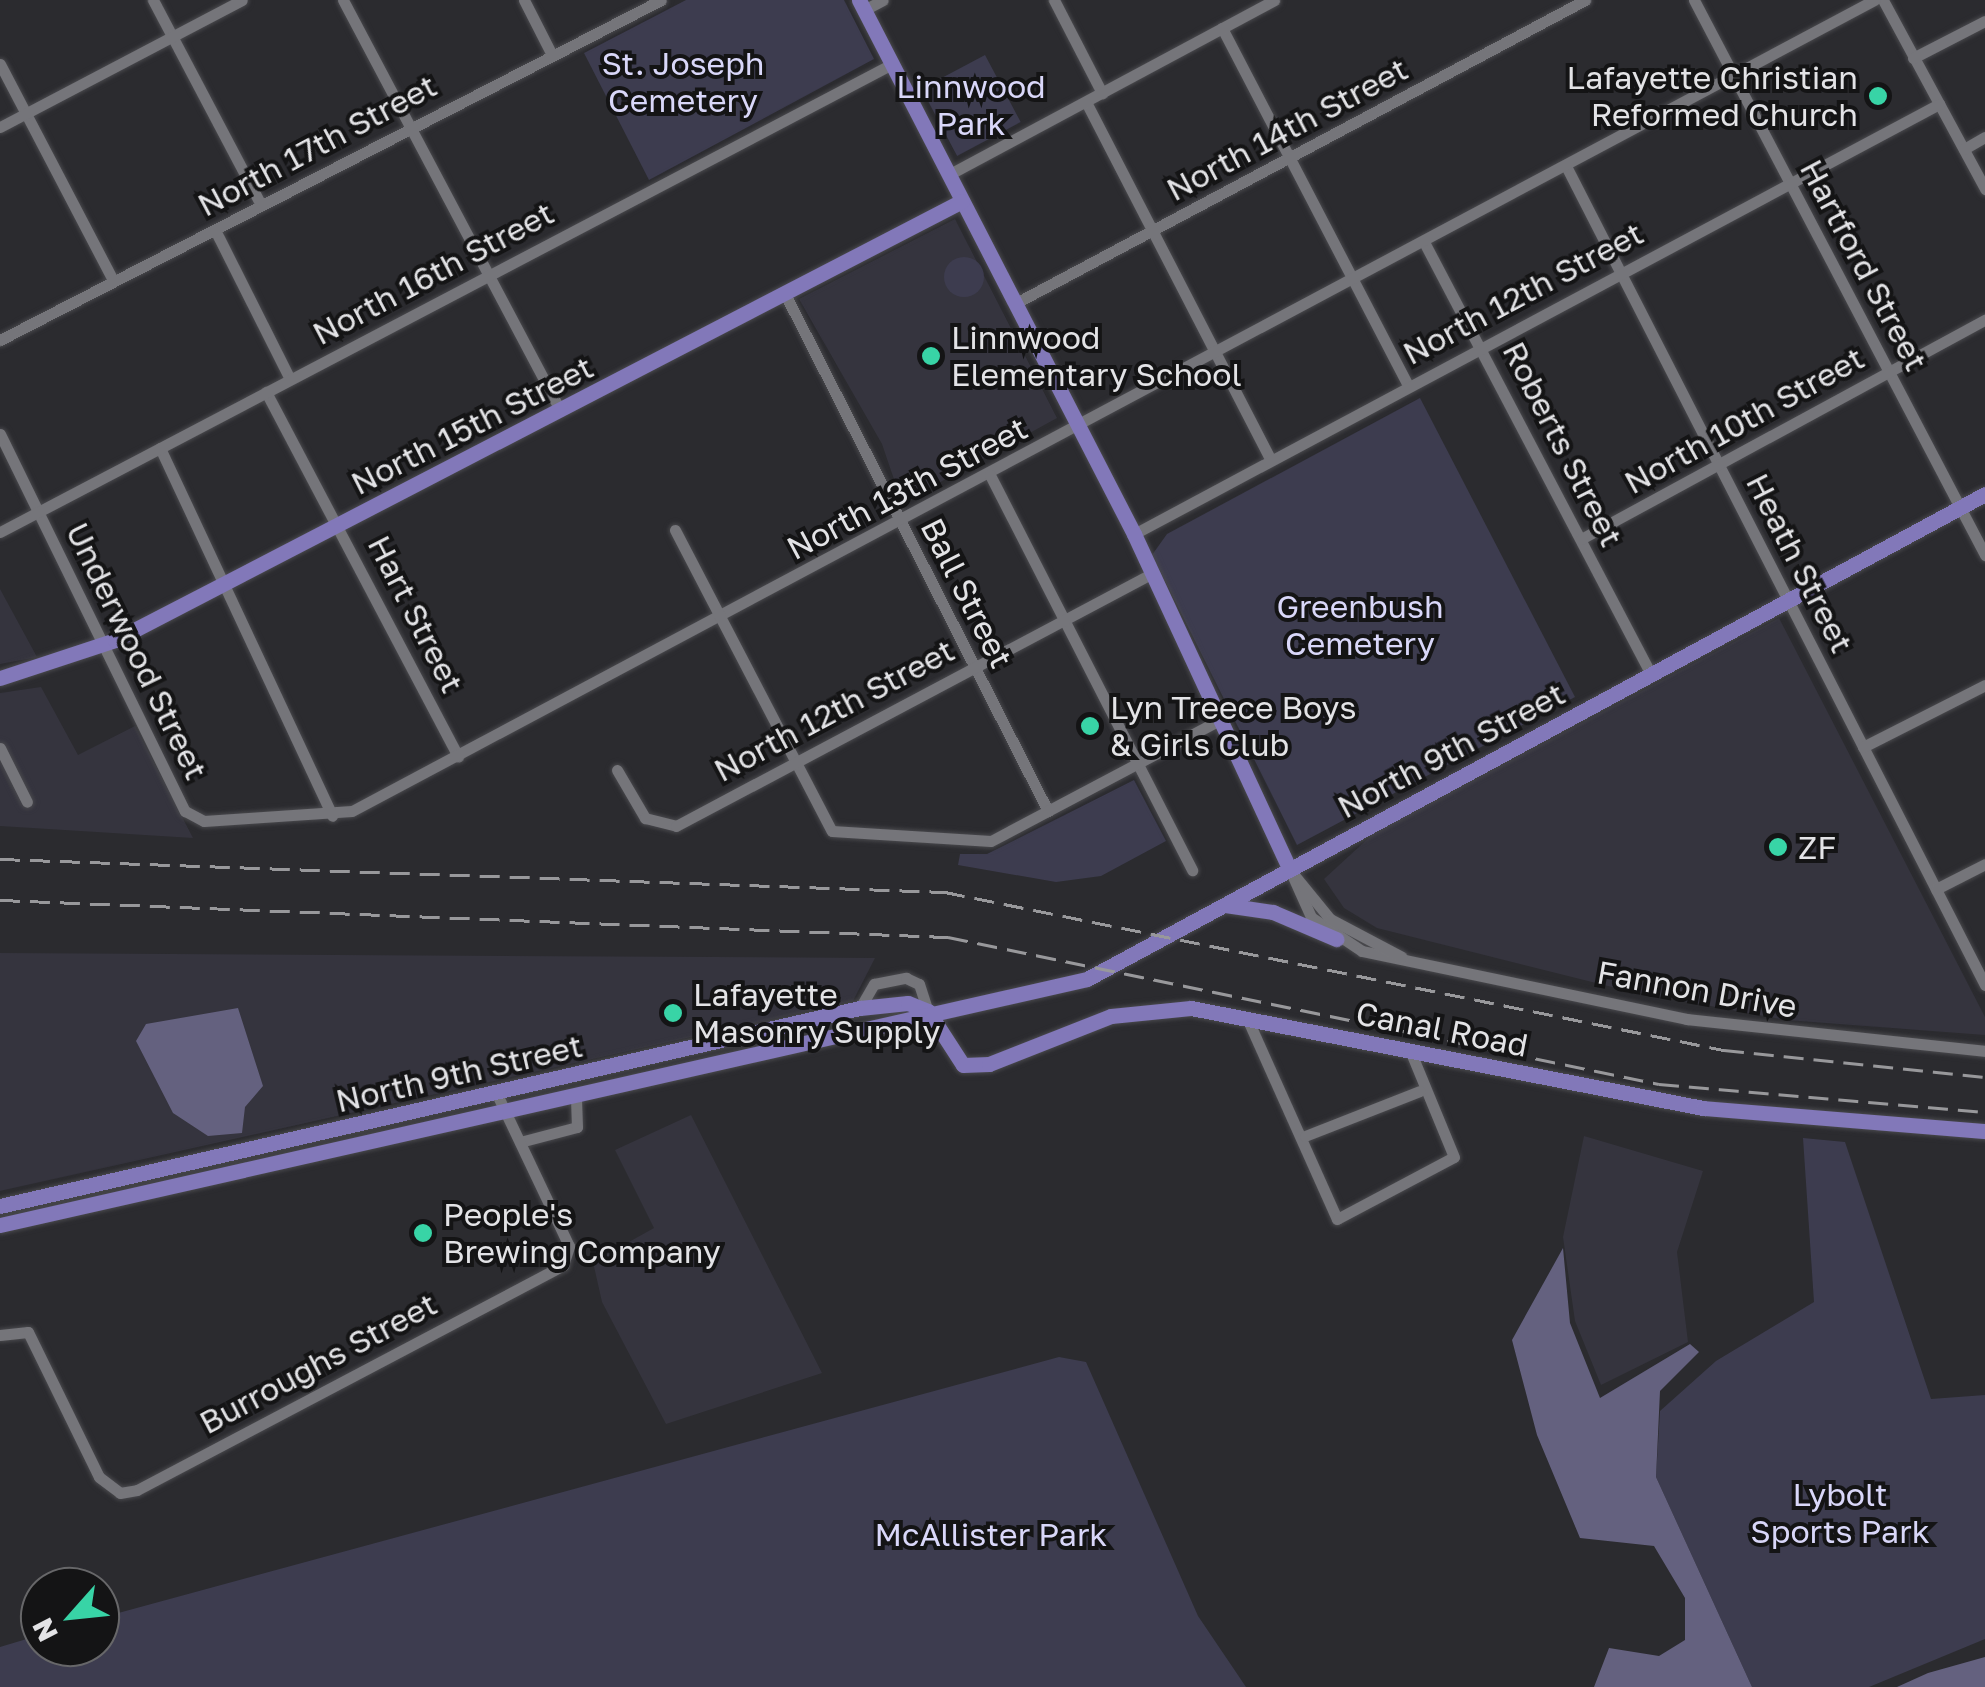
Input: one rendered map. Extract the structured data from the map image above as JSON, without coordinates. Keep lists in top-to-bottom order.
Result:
{
  "streets": {
    "main road": ["North 15th Street", "North 9th Street", "Canal Road"],
    "street": [
      "North 14th Street",
      "North 17th Street",
      "Hartford Street",
      "North 16th Street",
      "North 12th Street",
      "North 10th Street",
      "Roberts Street",
      "North 13th Street",
      "Heath Street",
      "Ball Street",
      "Hart Street",
      "Underwood Street",
      "Fannon Drive",
      "Burroughs Street"
    ]
  },
  "crossings": [
    ["Hartford Street", "North 12th Street"],
    ["Hartford Street", "North 10th Street"],
    ["Hartford Street", "North 13th Street"],
    ["Hartford Street", "North 9th Street"],
    ["North 16th Street", "Hart Street"],
    ["North 16th Street", "Underwood Street"],
    ["North 12th Street", "Roberts Street"],
    ["North 12th Street", "Heath Street"],
    ["North 12th Street", "Ball Street"],
    ["North 10th Street", "Roberts Street"],
    ["North 10th Street", "Heath Street"],
    ["North 15th Street", "Ball Street"],
    ["North 15th Street", "Hart Street"],
    ["North 15th Street", "Underwood Street"],
    ["Roberts Street", "North 13th Street"],
    ["Roberts Street", "North 9th Street"],
    ["North 13th Street", "Heath Street"],
    ["North 13th Street", "Ball Street"],
    ["North 13th Street", "Hart Street"],
    ["North 13th Street", "Underwood Street"],
    ["Heath Street", "North 9th Street"],
    ["North 9th Street", "Fannon Drive"],
    ["North 9th Street", "Canal Road"],
    ["North 9th Street", "Burroughs Street"]
  ],
  "parks": [
    "St. Joseph Cemetery",
    "Linnwood Park",
    "Greenbush Cemetery",
    "Lybolt Sports Park",
    "McAllister Park"
  ],
  "places": [
    "Lafayette Christian Reformed Church",
    "Linnwood Elementary School",
    "Lyn Treece Boys & Girls Club",
    "ZF",
    "Lafayette Masonry Supply",
    "People's Brewing Company"
  ],
  "north": "bottom left"
}
